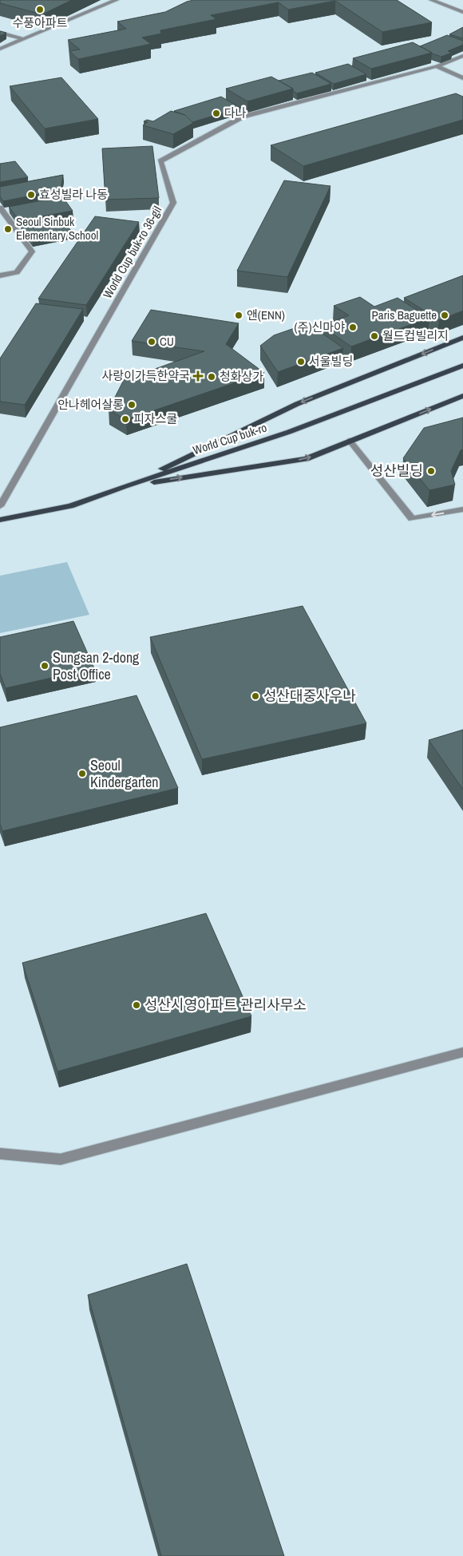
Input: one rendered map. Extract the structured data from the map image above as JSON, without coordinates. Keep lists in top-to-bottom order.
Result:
{
  "streets": {
    "main road": ["World Cup buk-ro"],
    "street": ["World Cup buk-ro 36-gil"]
  },
  "places": {
    "other": [
      "수풍아파트",
      "다나",
      "효성빌라 나동",
      "Seoul Sinbuk Elementary School",
      "앤(ENN)",
      "Paris Baguette",
      "(주)신마야",
      "월드컵빌리지",
      "CU",
      "서울빌딩",
      "청화상가",
      "안나헤어살롱",
      "피자스쿨",
      "성산빌딩",
      "Sungsan 2-dong Post Office",
      "성산대중사우나",
      "Seoul Kindergarten",
      "성산시영아파트 관리사무소"
    ],
    "health": ["사랑이가득한약국"]
  }
}
